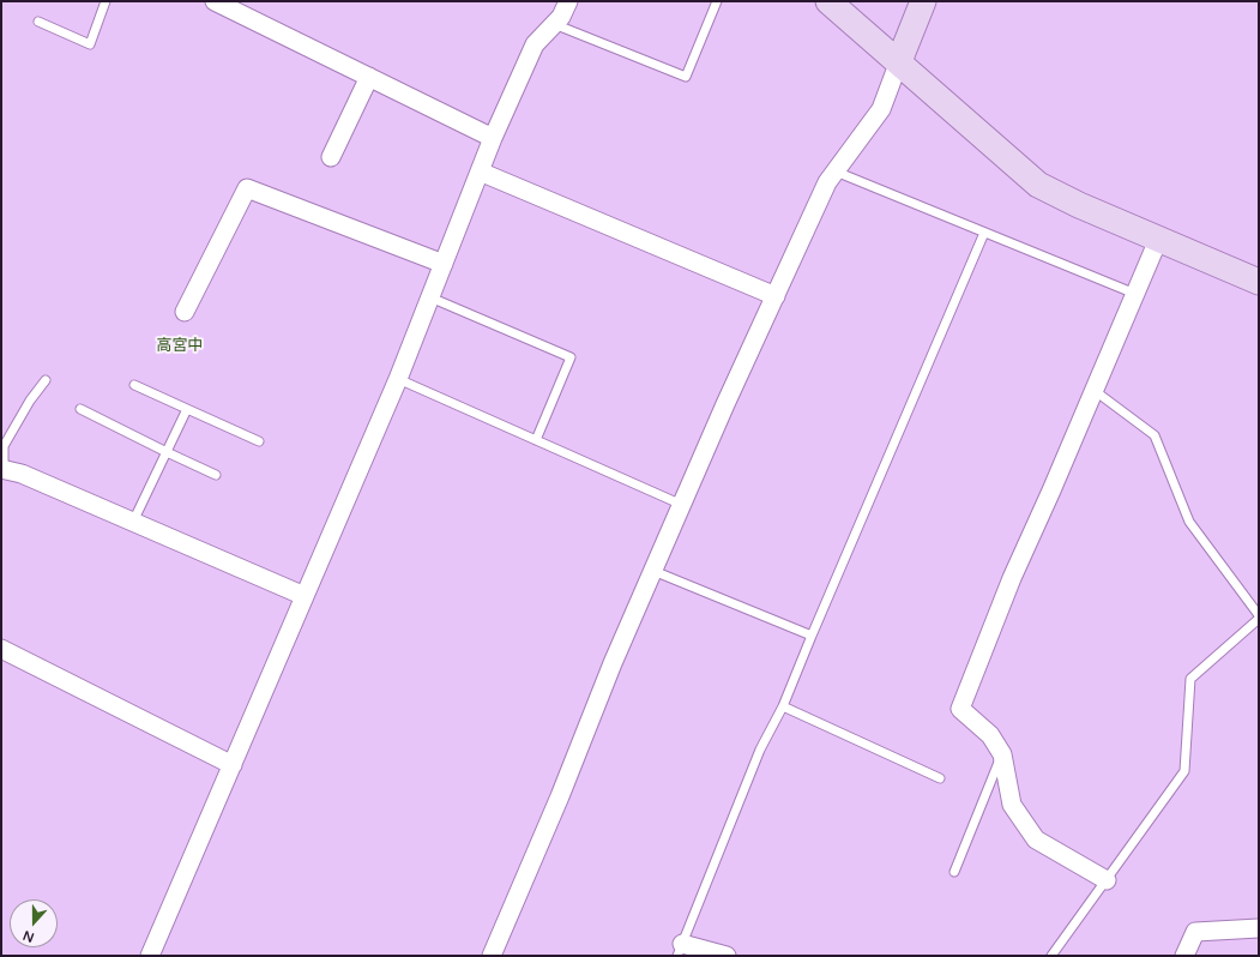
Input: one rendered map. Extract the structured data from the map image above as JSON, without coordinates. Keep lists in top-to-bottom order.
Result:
{
  "districts": ["高宮中"],
  "north": "bottom"
}
